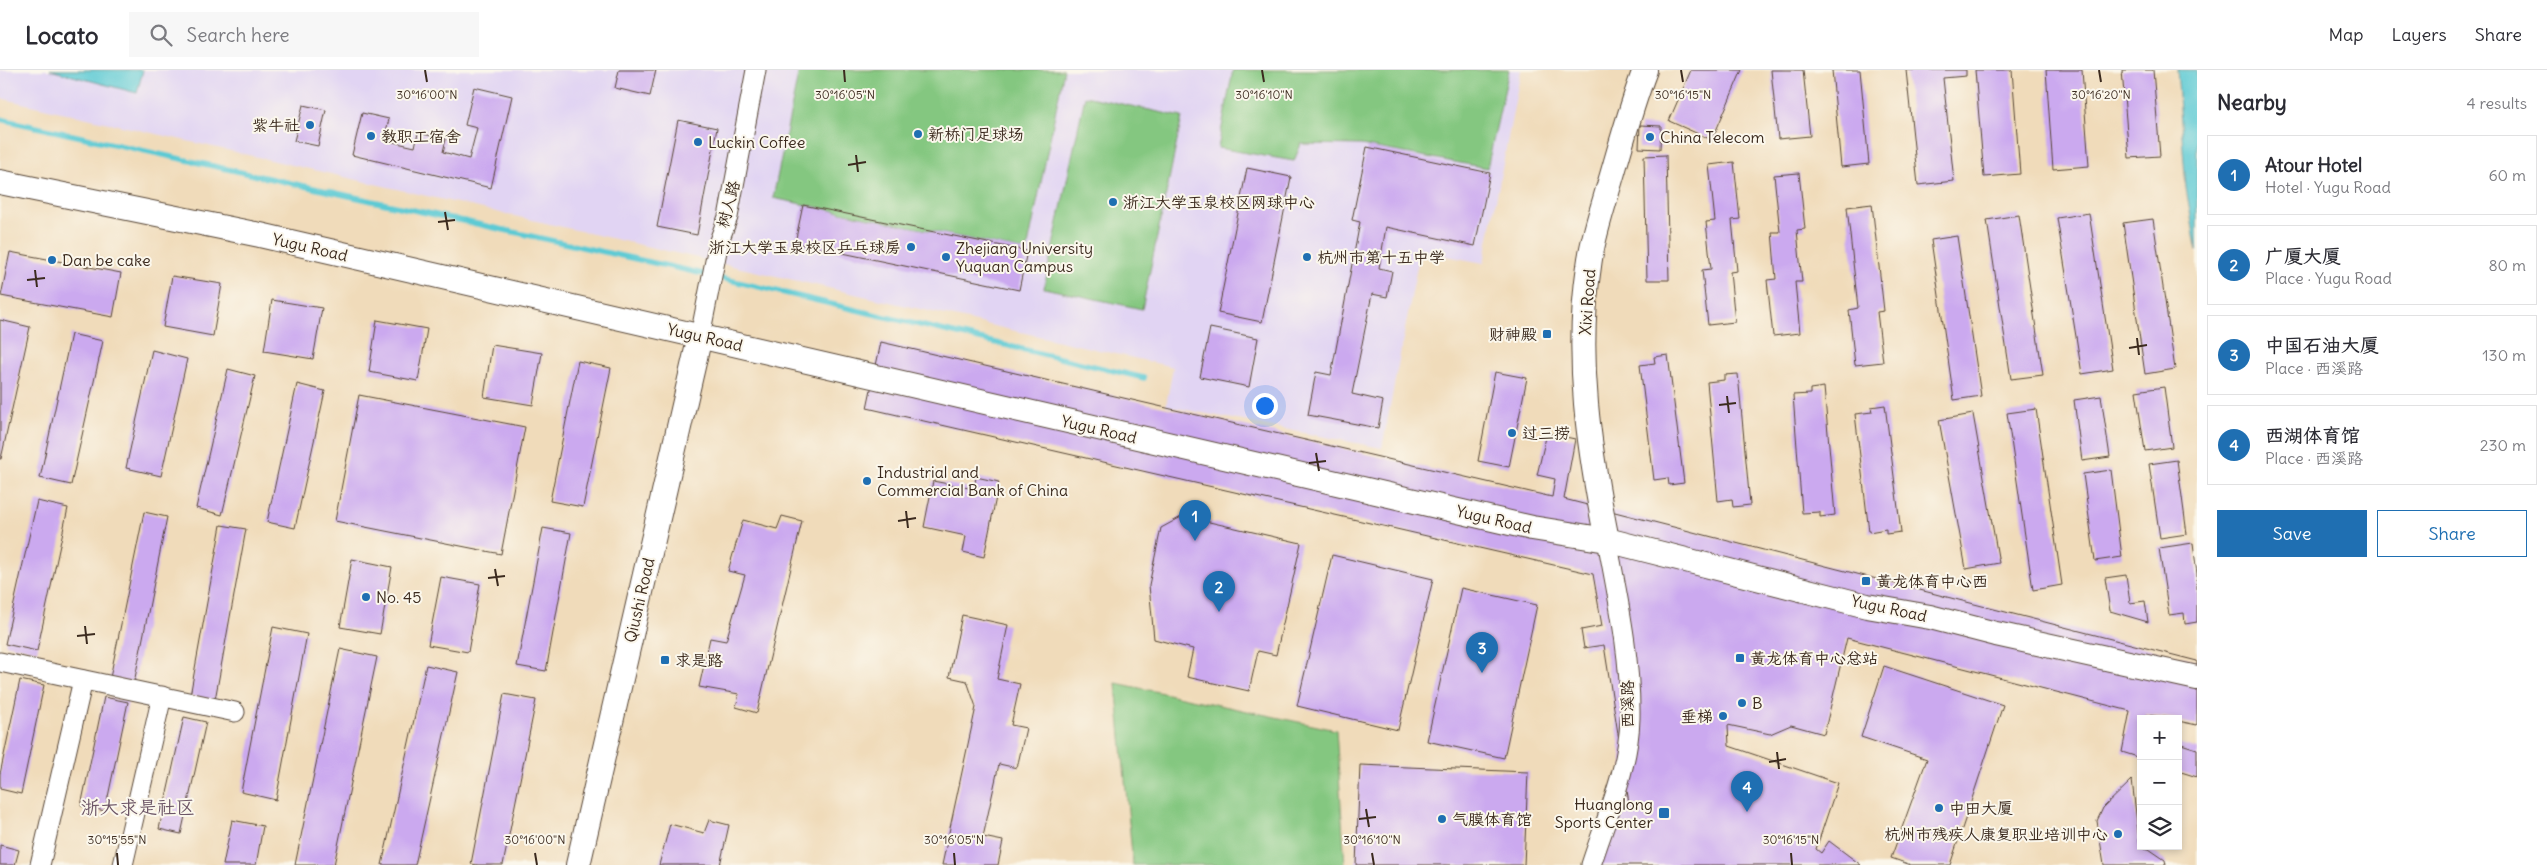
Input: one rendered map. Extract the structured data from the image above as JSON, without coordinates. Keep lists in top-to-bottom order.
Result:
{
  "streets": {
    "main road": ["Yugu Road", "Xixi Road", "Qiushi Road"],
    "street": ["树人路", "西溪路"]
  },
  "crossings": [
    ["Yugu Road", "Xixi Road"],
    ["Yugu Road", "Qiushi Road"],
    ["Yugu Road", "西溪路"],
    ["Xixi Road", "西溪路"]
  ],
  "districts": ["浙大求是社区"],
  "places": {
    "other": [
      "紫牛社",
      "新桥门足球场",
      "教职工宿舍",
      "China Telecom",
      "Luckin Coffee",
      "浙江大学玉泉校区网球中心",
      "浙江大学玉泉校区乒乓球房",
      "Zhejiang University Yuquan Campus",
      "杭州市第十五中学",
      "Dan be cake",
      "过三捞",
      "Industrial and Commercial Bank of China",
      "No. 45",
      "B",
      "垂梯",
      "中田大厦",
      "气膜体育馆",
      "杭州市残疾人康复职业培训中心"
    ],
    "transit": [
      "财神殿",
      "黄龙体育中心西",
      "黄龙体育中心总站",
      "求是路",
      "Huanglong Sports Center"
    ]
  },
  "page": {
    "header": "Locato",
    "search": "Search here",
    "nav": ["Map", "Layers", "Share"],
    "heading": ["Nearby", "4 results"],
    "list": [
      {
        "mark": "1",
        "name": "Atour Hotel",
        "note": "Hotel · Yugu Road",
        "value": "60 m"
      },
      {
        "mark": "2",
        "name": "广厦大厦",
        "note": "Place · Yugu Road",
        "value": "80 m"
      },
      {
        "mark": "3",
        "name": "中国石油大厦",
        "note": "Place · 西溪路",
        "value": "130 m"
      },
      {
        "mark": "4",
        "name": "西湖体育馆",
        "note": "Place · 西溪路",
        "value": "230 m"
      }
    ],
    "buttons": ["Save", "Share"],
    "pins": [
      "1",
      "2",
      "3",
      "4"
    ],
    "map_buttons": ["+", "−"]
  },
  "coordinates": [
    "30°16'00\"N",
    "30°16'05\"N",
    "30°16'10\"N",
    "30°16'15\"N",
    "30°16'20\"N",
    "30°15'55\"N"
  ]
}
